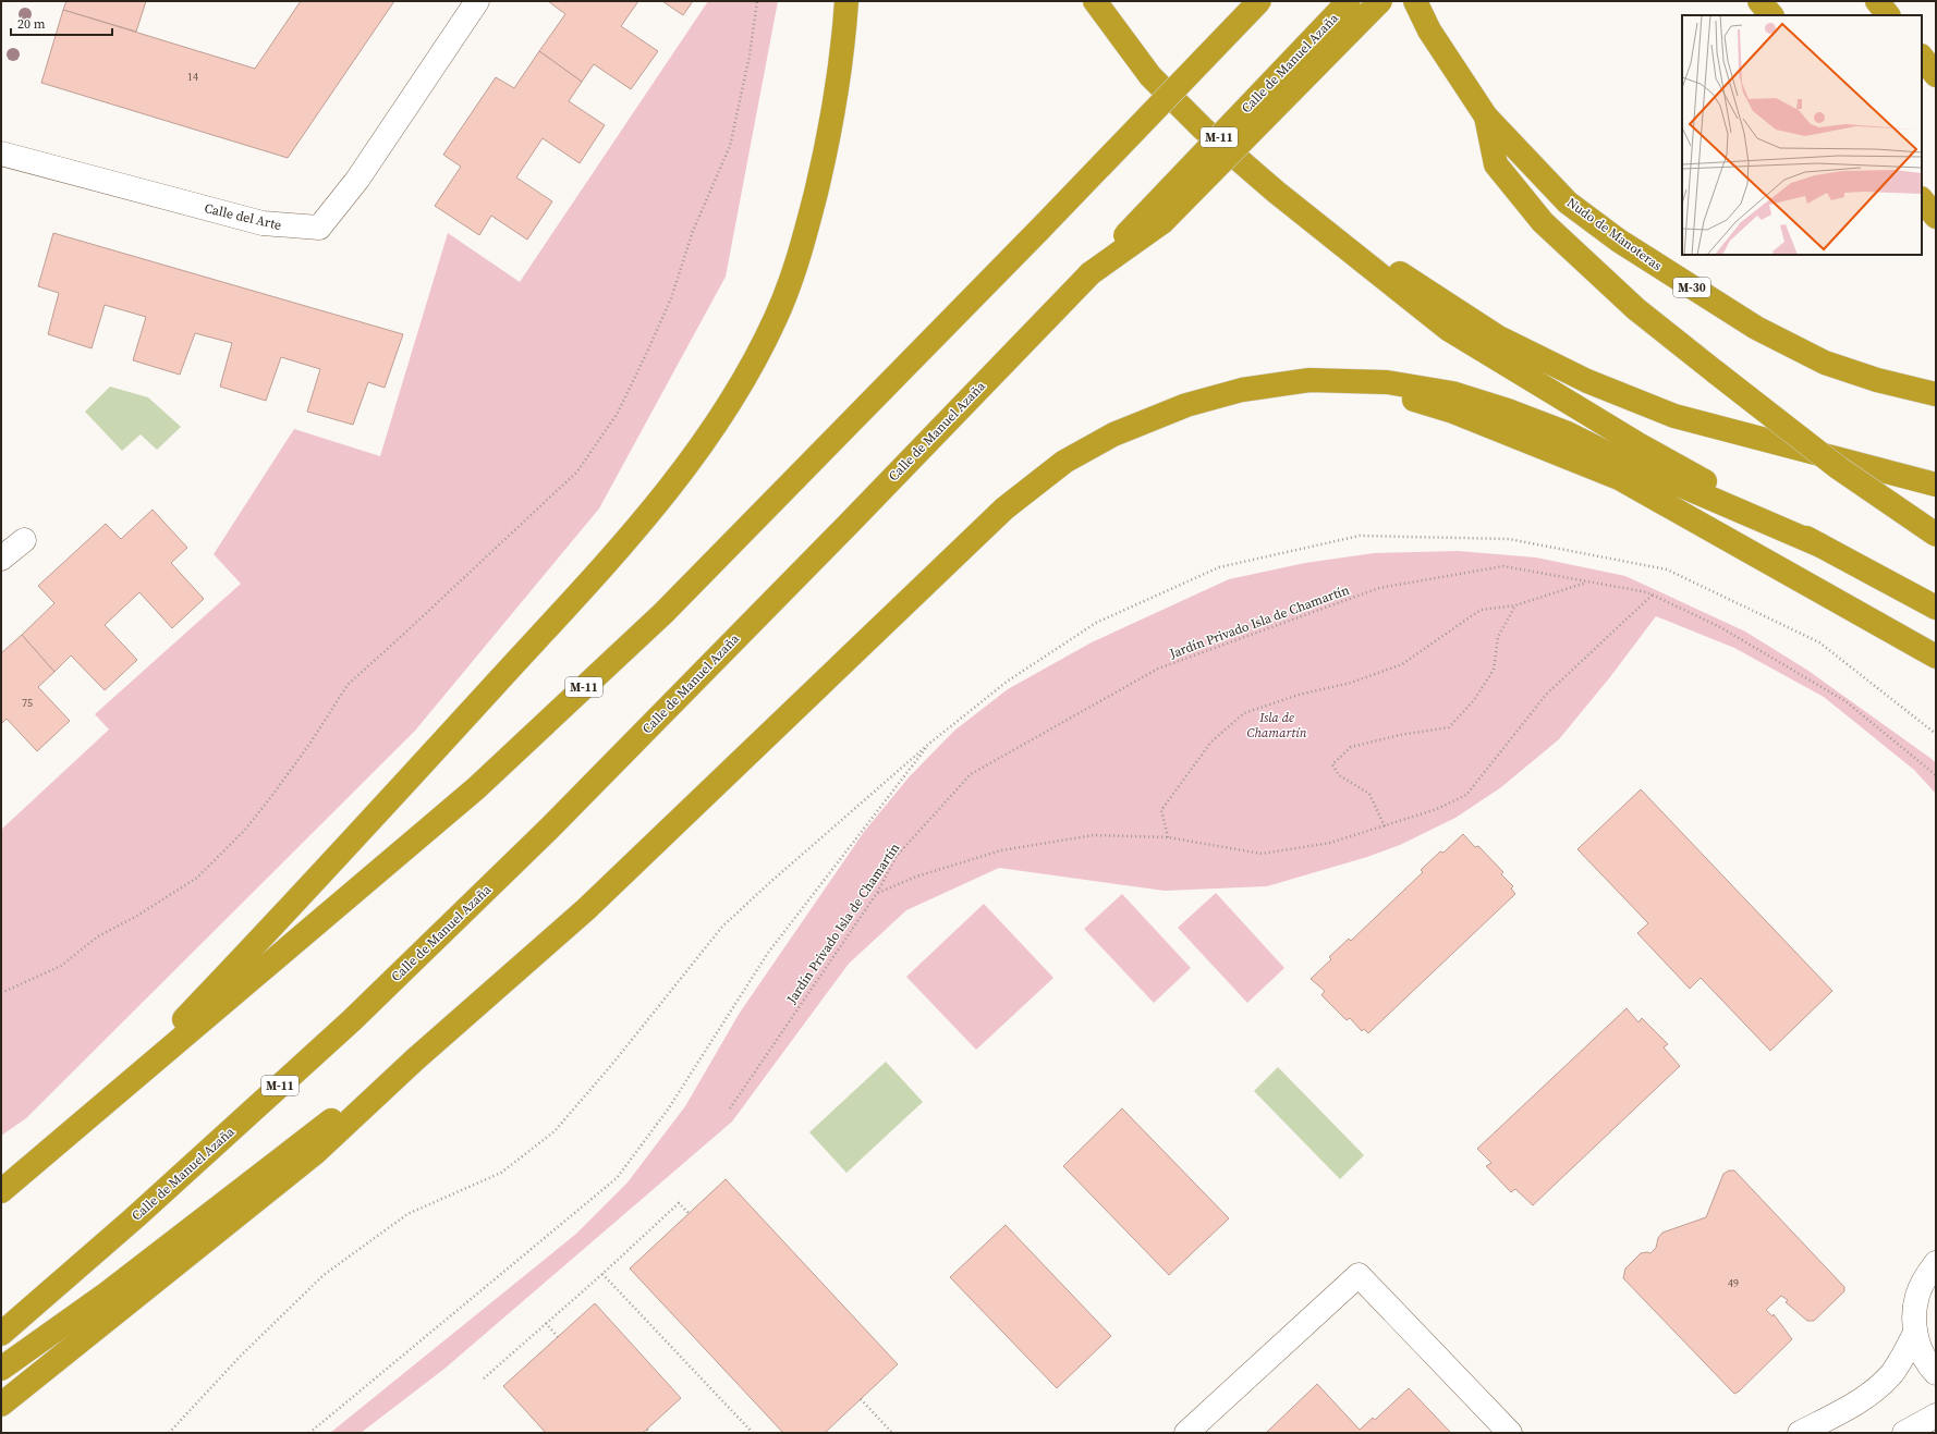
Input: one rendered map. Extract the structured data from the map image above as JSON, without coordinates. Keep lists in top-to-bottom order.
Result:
{
  "streets": {
    "highway": [
      "Calle de Manuel Azaña",
      "M-11",
      "Nudo de Manoteras",
      "M-30"
    ],
    "street": ["Calle del Arte"],
    "path": ["Jardín Privado Isla de Chamartín"]
  },
  "parks": ["Isla de Chamartín"],
  "house_numbers": ["14", "75", "49"],
  "scale_bar": "20 m"
}
